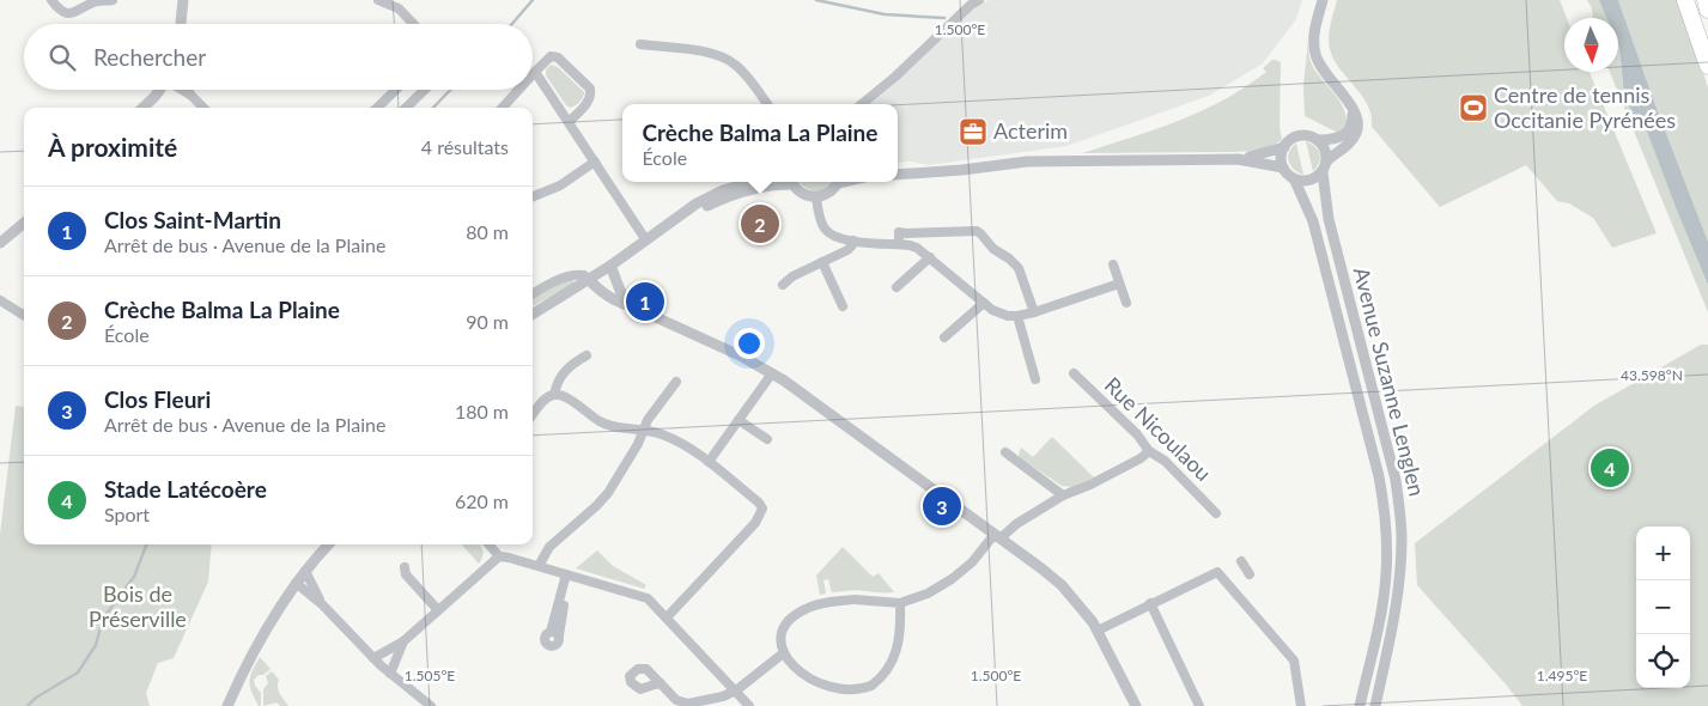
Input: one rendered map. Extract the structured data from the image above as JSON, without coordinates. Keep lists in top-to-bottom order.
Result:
{
  "streets": {
    "street": ["Avenue Suzanne Lenglen", "Rue Nicoulaou"]
  },
  "parks": ["Bois de Préserville"],
  "places": {
    "sports": ["Centre de tennis Occitanie Pyrénées"],
    "office": ["Acterim"]
  },
  "north": "bottom",
  "page": {
    "search": "Rechercher",
    "popup": ["Crèche Balma La Plaine", "École"],
    "heading": ["À proximité", "4 résultats"],
    "list": [
      {
        "mark": "1",
        "name": "Clos Saint-Martin",
        "note": "Arrêt de bus · Avenue de la Plaine",
        "value": "80 m"
      },
      {
        "mark": "2",
        "name": "Crèche Balma La Plaine",
        "note": "École",
        "value": "90 m"
      },
      {
        "mark": "3",
        "name": "Clos Fleuri",
        "note": "Arrêt de bus · Avenue de la Plaine",
        "value": "180 m"
      },
      {
        "mark": "4",
        "name": "Stade Latécoère",
        "note": "Sport",
        "value": "620 m"
      }
    ],
    "pins": [
      "2",
      "1",
      "4",
      "3"
    ],
    "map_buttons": ["+", "−"]
  },
  "coordinates": [
    "1.500°E",
    "43.598°N",
    "1.505°E",
    "1.495°E"
  ]
}
